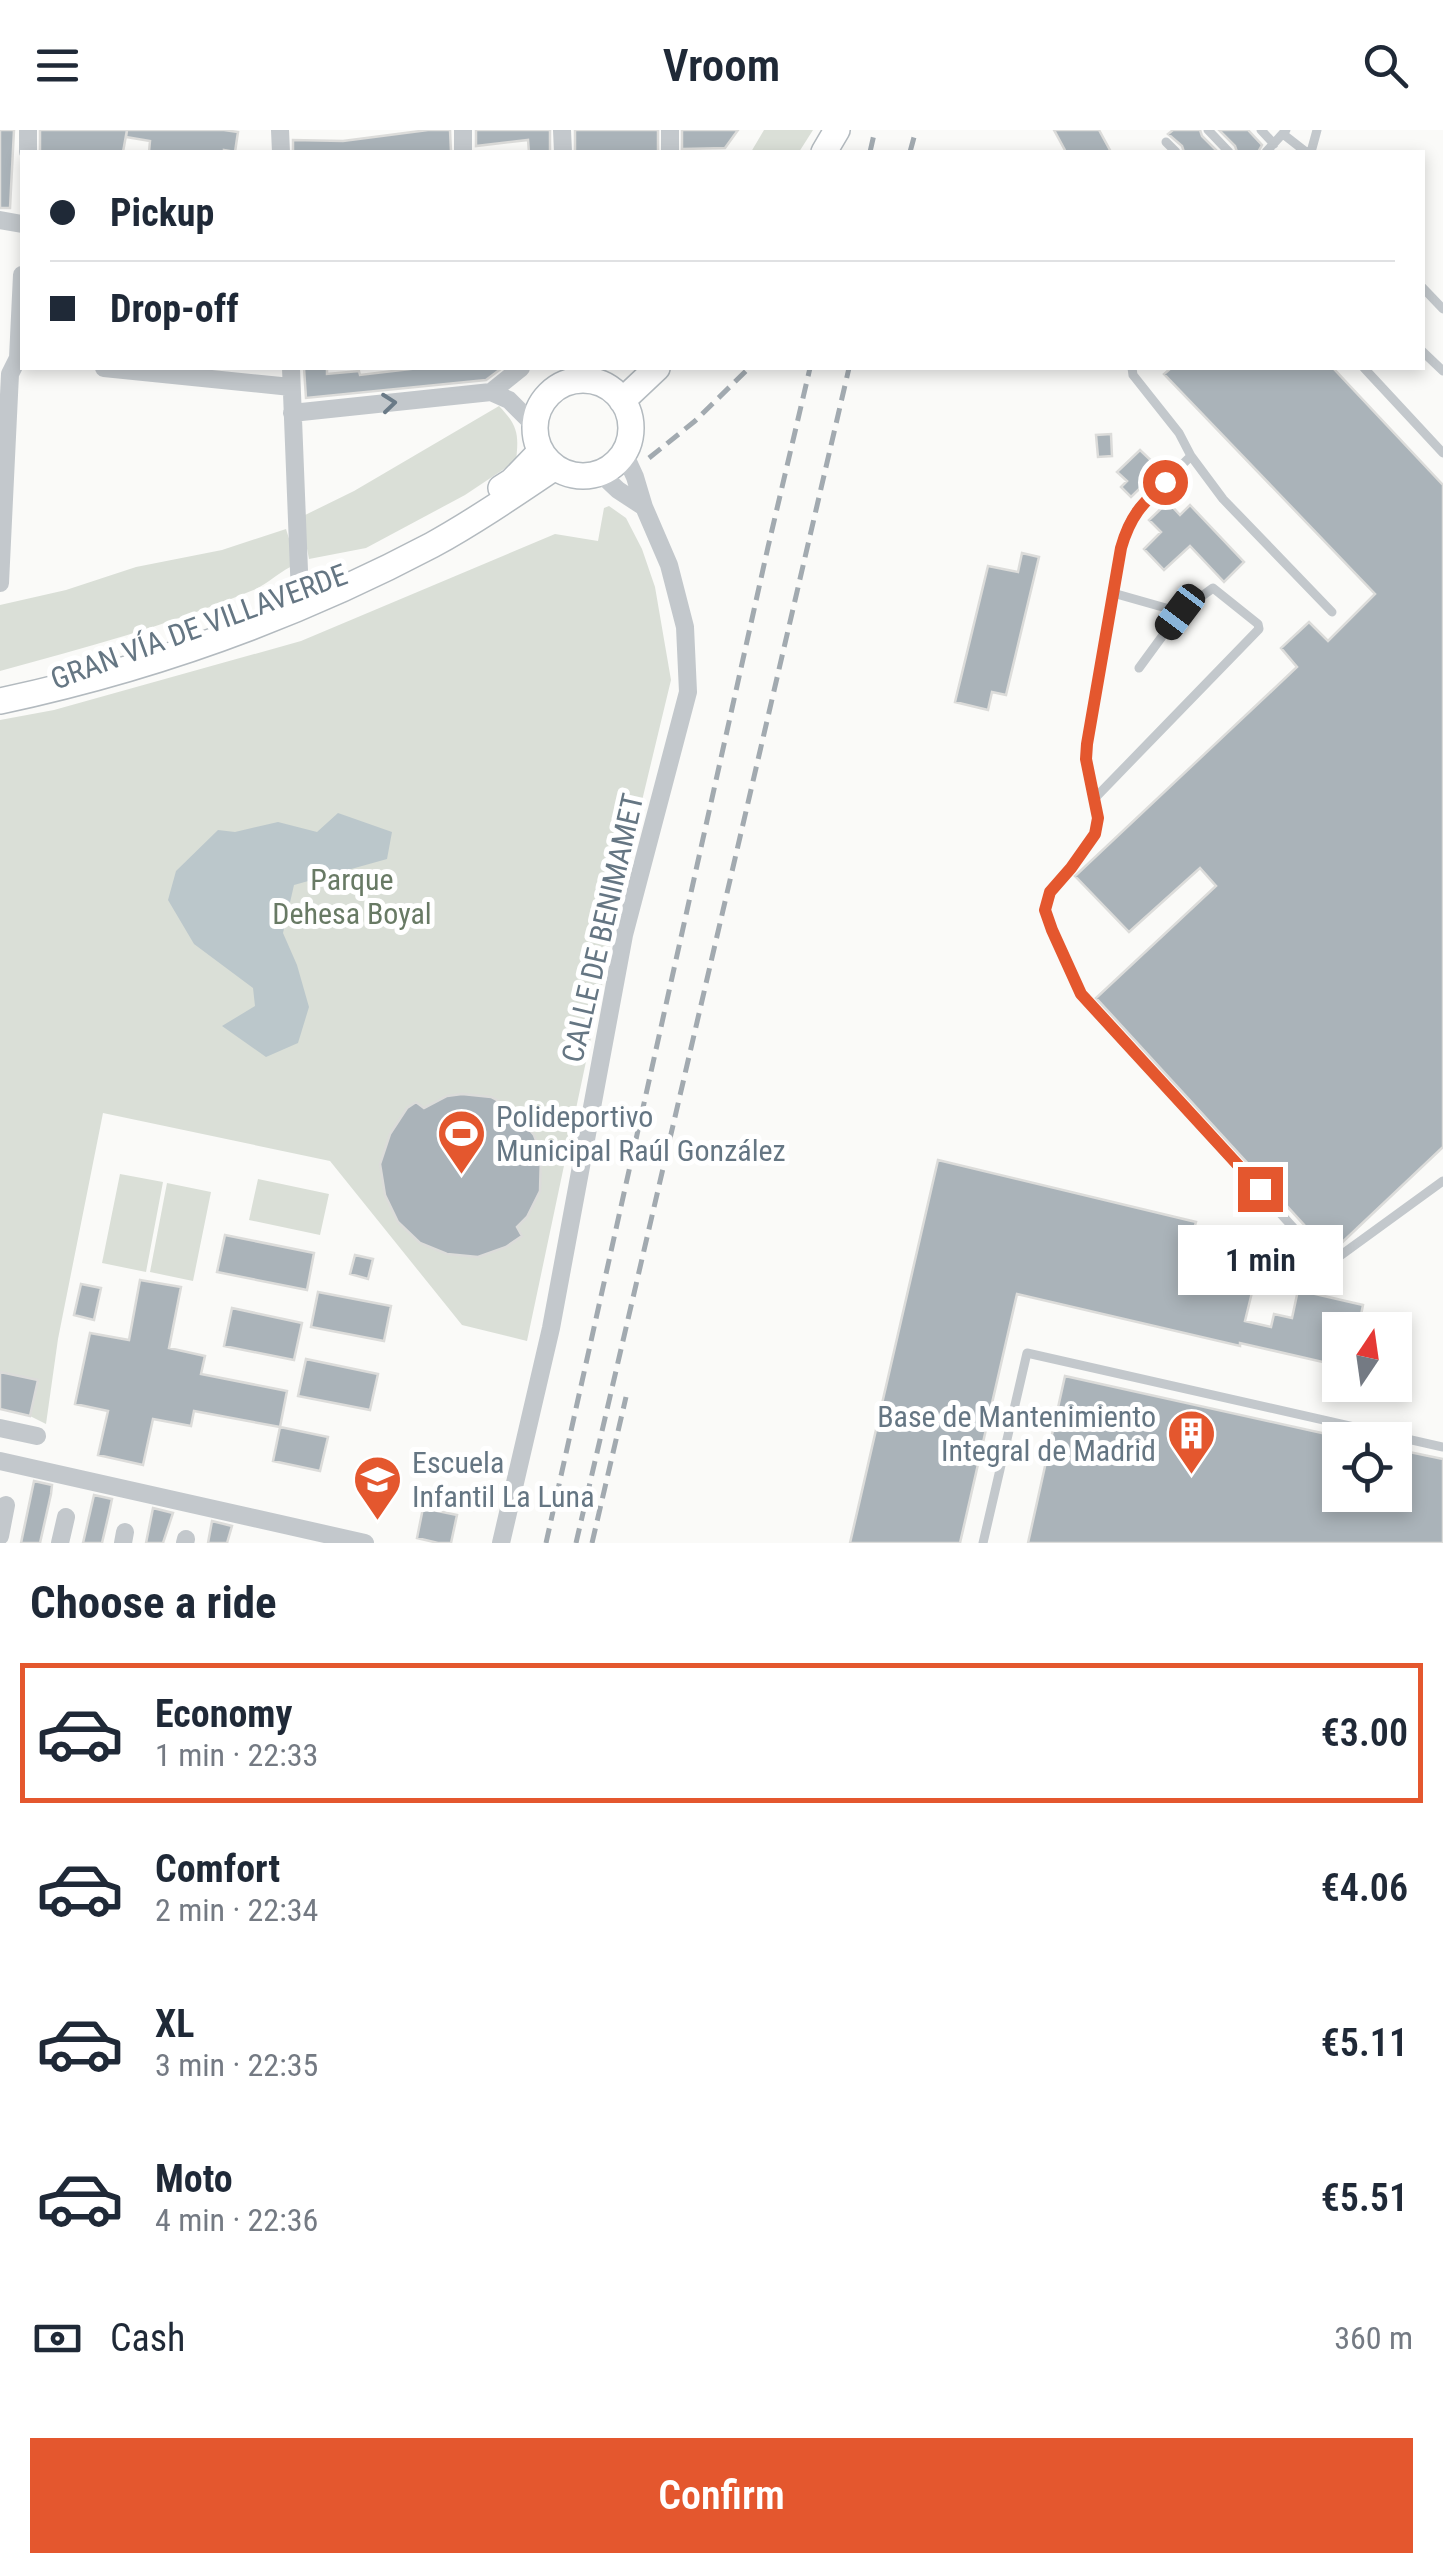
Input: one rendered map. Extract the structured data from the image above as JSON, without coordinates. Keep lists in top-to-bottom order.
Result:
{
  "streets": {
    "street": ["GRAN VÍA DE VILLAVERDE", "CALLE DE BENIMAMET"]
  },
  "crossings": [
    ["GRAN VÍA DE VILLAVERDE", "CALLE DE BENIMAMET"]
  ],
  "parks": ["Parque Dehesa Boyal"],
  "places": {
    "sports": ["Polideportivo Municipal Raúl González"],
    "building": ["Base de Mantenimiento Integral de Madrid"],
    "school or university": ["Escuela Infantil La Luna"]
  },
  "north": "top",
  "page": {
    "header": "Vroom",
    "banner": ["Pickup", "Drop-off"],
    "bubble": "1 min",
    "heading": "Choose a ride",
    "list": [
      {
        "name": "Economy",
        "note": "1 min · 22:33",
        "value": "€3.00"
      },
      {
        "name": "Comfort",
        "note": "2 min · 22:34",
        "value": "€4.06"
      },
      {
        "name": "XL",
        "note": "3 min · 22:35",
        "value": "€5.11"
      },
      {
        "name": "Moto",
        "note": "4 min · 22:36",
        "value": "€5.51"
      }
    ],
    "pay": ["Cash", "360 m"],
    "buttons": "Confirm"
  }
}
